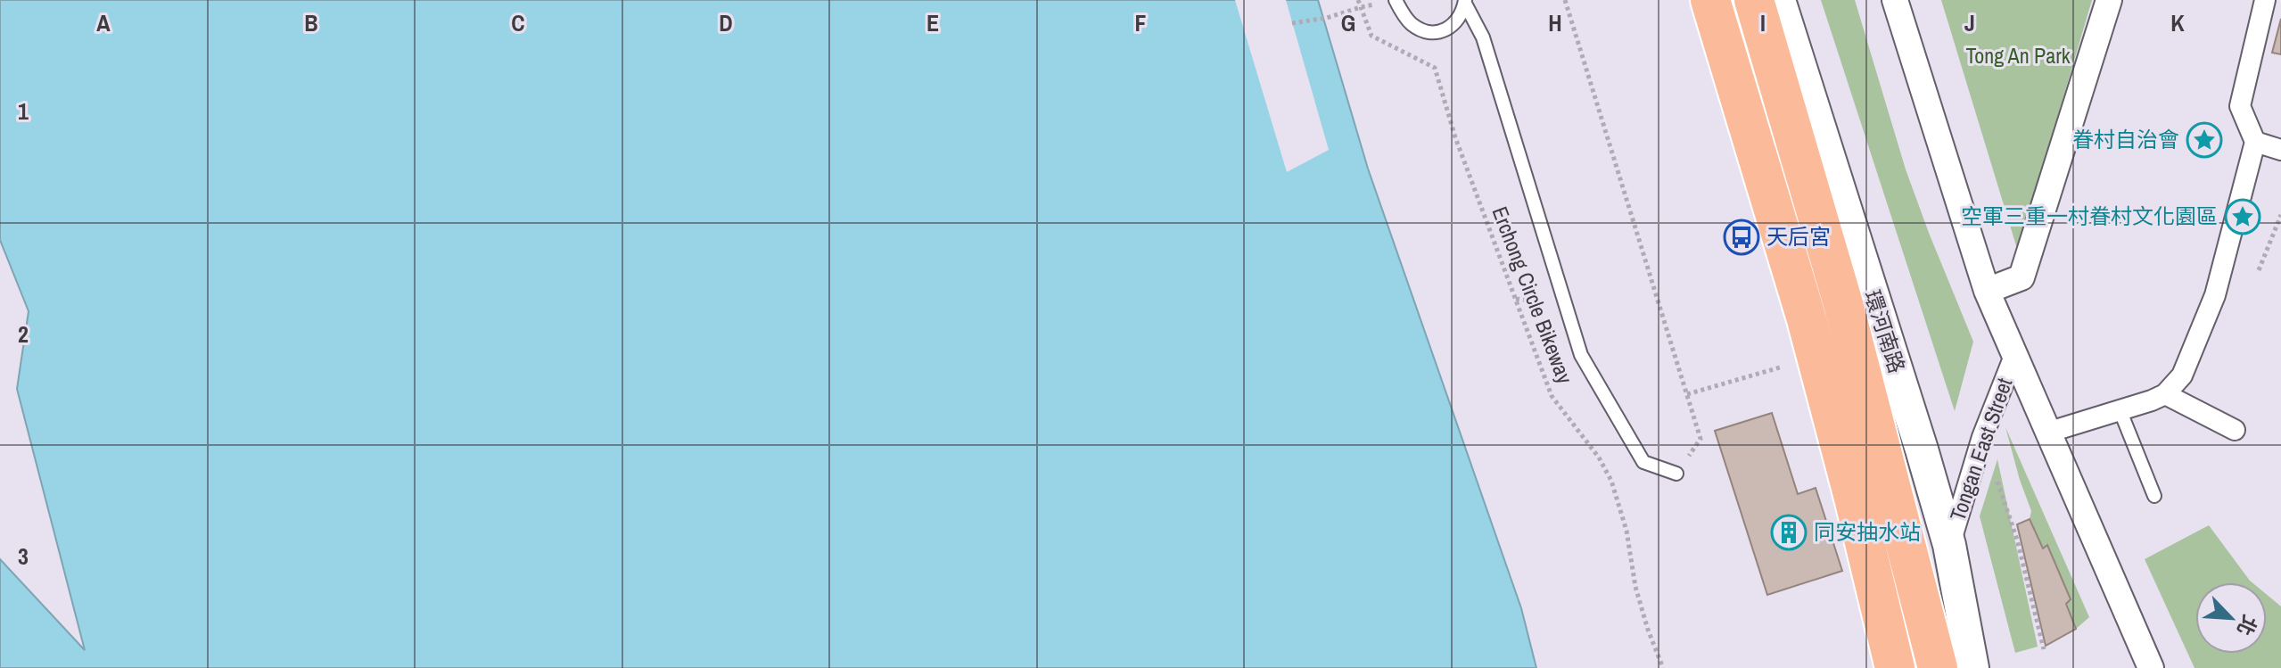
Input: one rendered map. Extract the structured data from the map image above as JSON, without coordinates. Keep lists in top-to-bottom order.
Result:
{
  "streets": {
    "street": ["環河南路", "Tongan East Street"],
    "path": ["Erchong Circle Bikeway"]
  },
  "crossings": [
    ["環河南路", "Tongan East Street"]
  ],
  "parks": ["Tong An Park"],
  "places": {
    "place": ["眷村自治會", "空軍三重一村眷村文化園區"],
    "bus stop": ["天后宮"],
    "building": ["同安抽水站"]
  },
  "north": "bottom right",
  "grid": {
    "columns": [
      "A",
      "B",
      "C",
      "D",
      "E",
      "F",
      "G",
      "H",
      "I",
      "J",
      "K"
    ],
    "rows": ["1", "2", "3"]
  }
}
